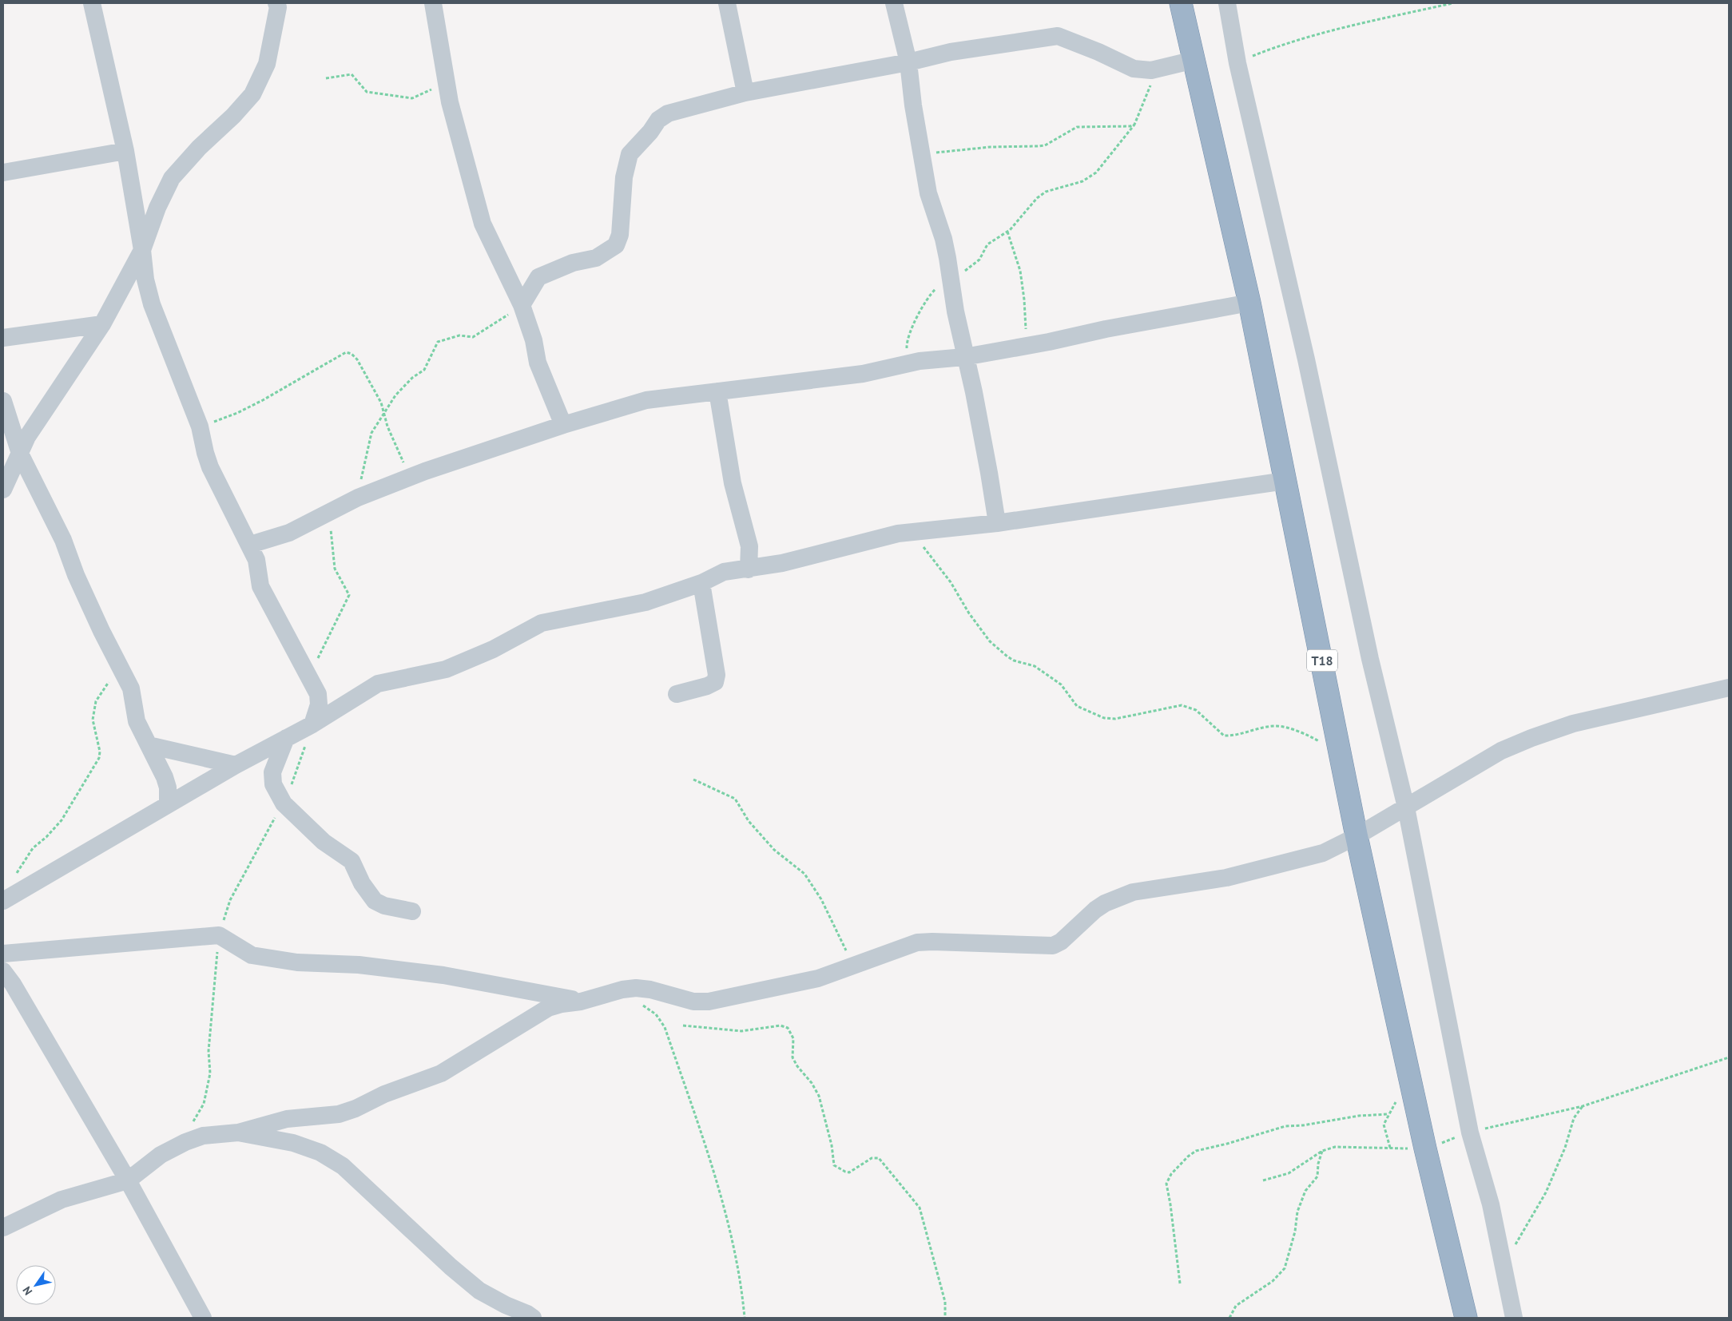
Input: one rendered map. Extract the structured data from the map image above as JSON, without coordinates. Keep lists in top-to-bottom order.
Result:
{
  "streets": {
    "highway": ["T18"]
  },
  "north": "bottom left"
}
